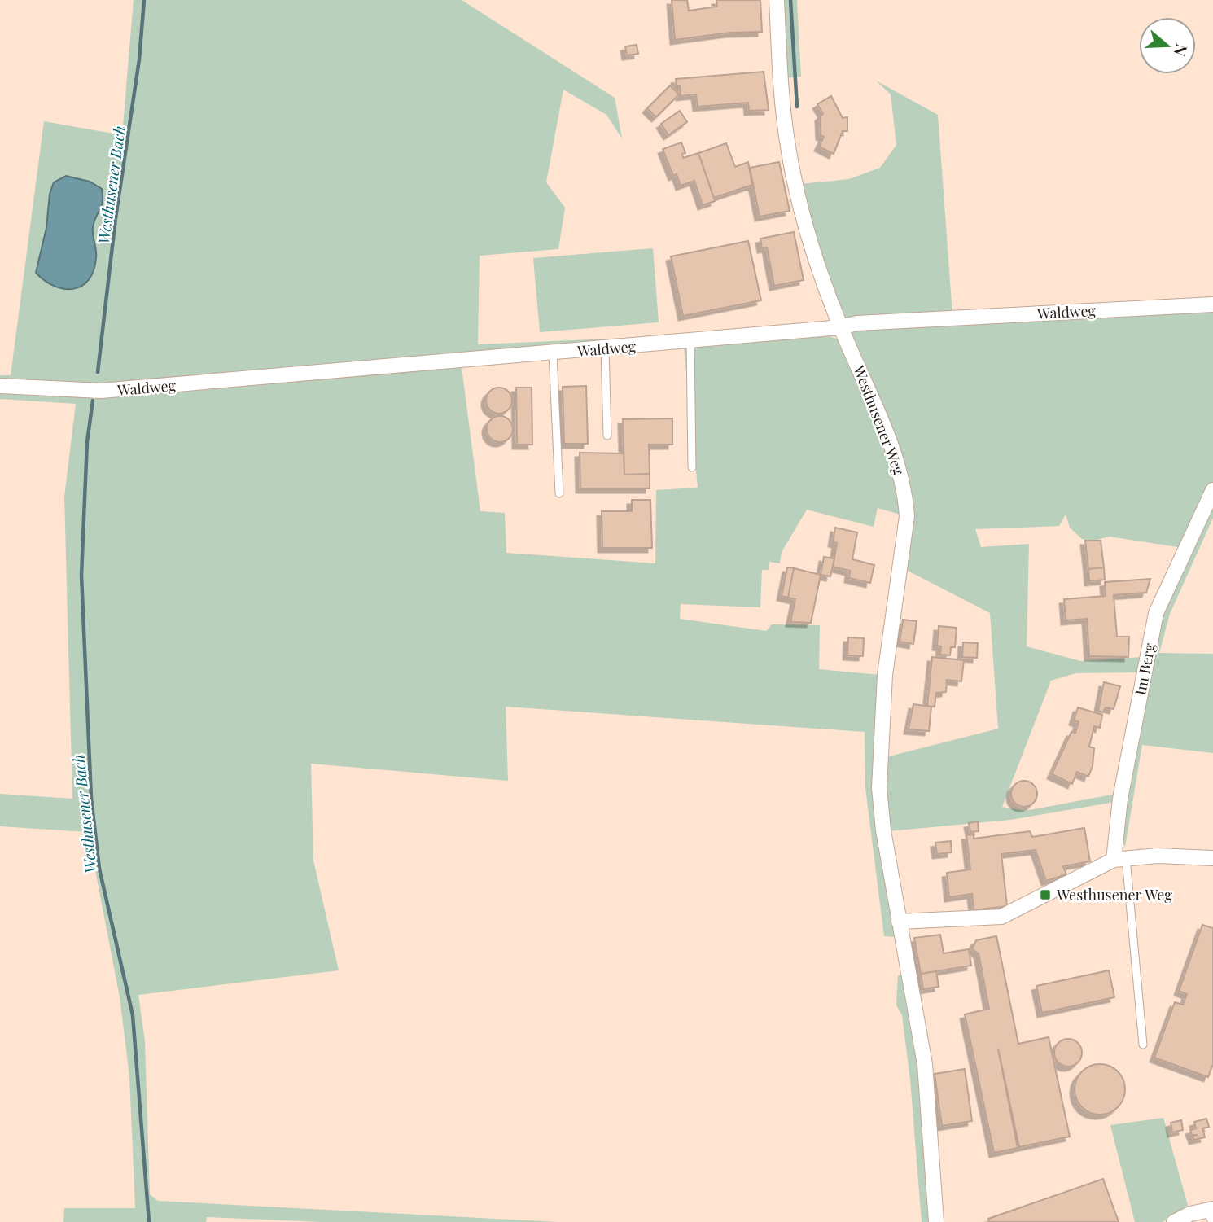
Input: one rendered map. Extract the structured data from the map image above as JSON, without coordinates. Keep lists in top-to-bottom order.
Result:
{
  "streets": {
    "street": ["Waldweg", "Westhusener Weg", "Im Berg"]
  },
  "crossings": [
    ["Waldweg", "Westhusener Weg"]
  ],
  "water": ["Westhusener Bach"],
  "places": {
    "transit": ["Westhusener Weg"]
  },
  "north": "right"
}
